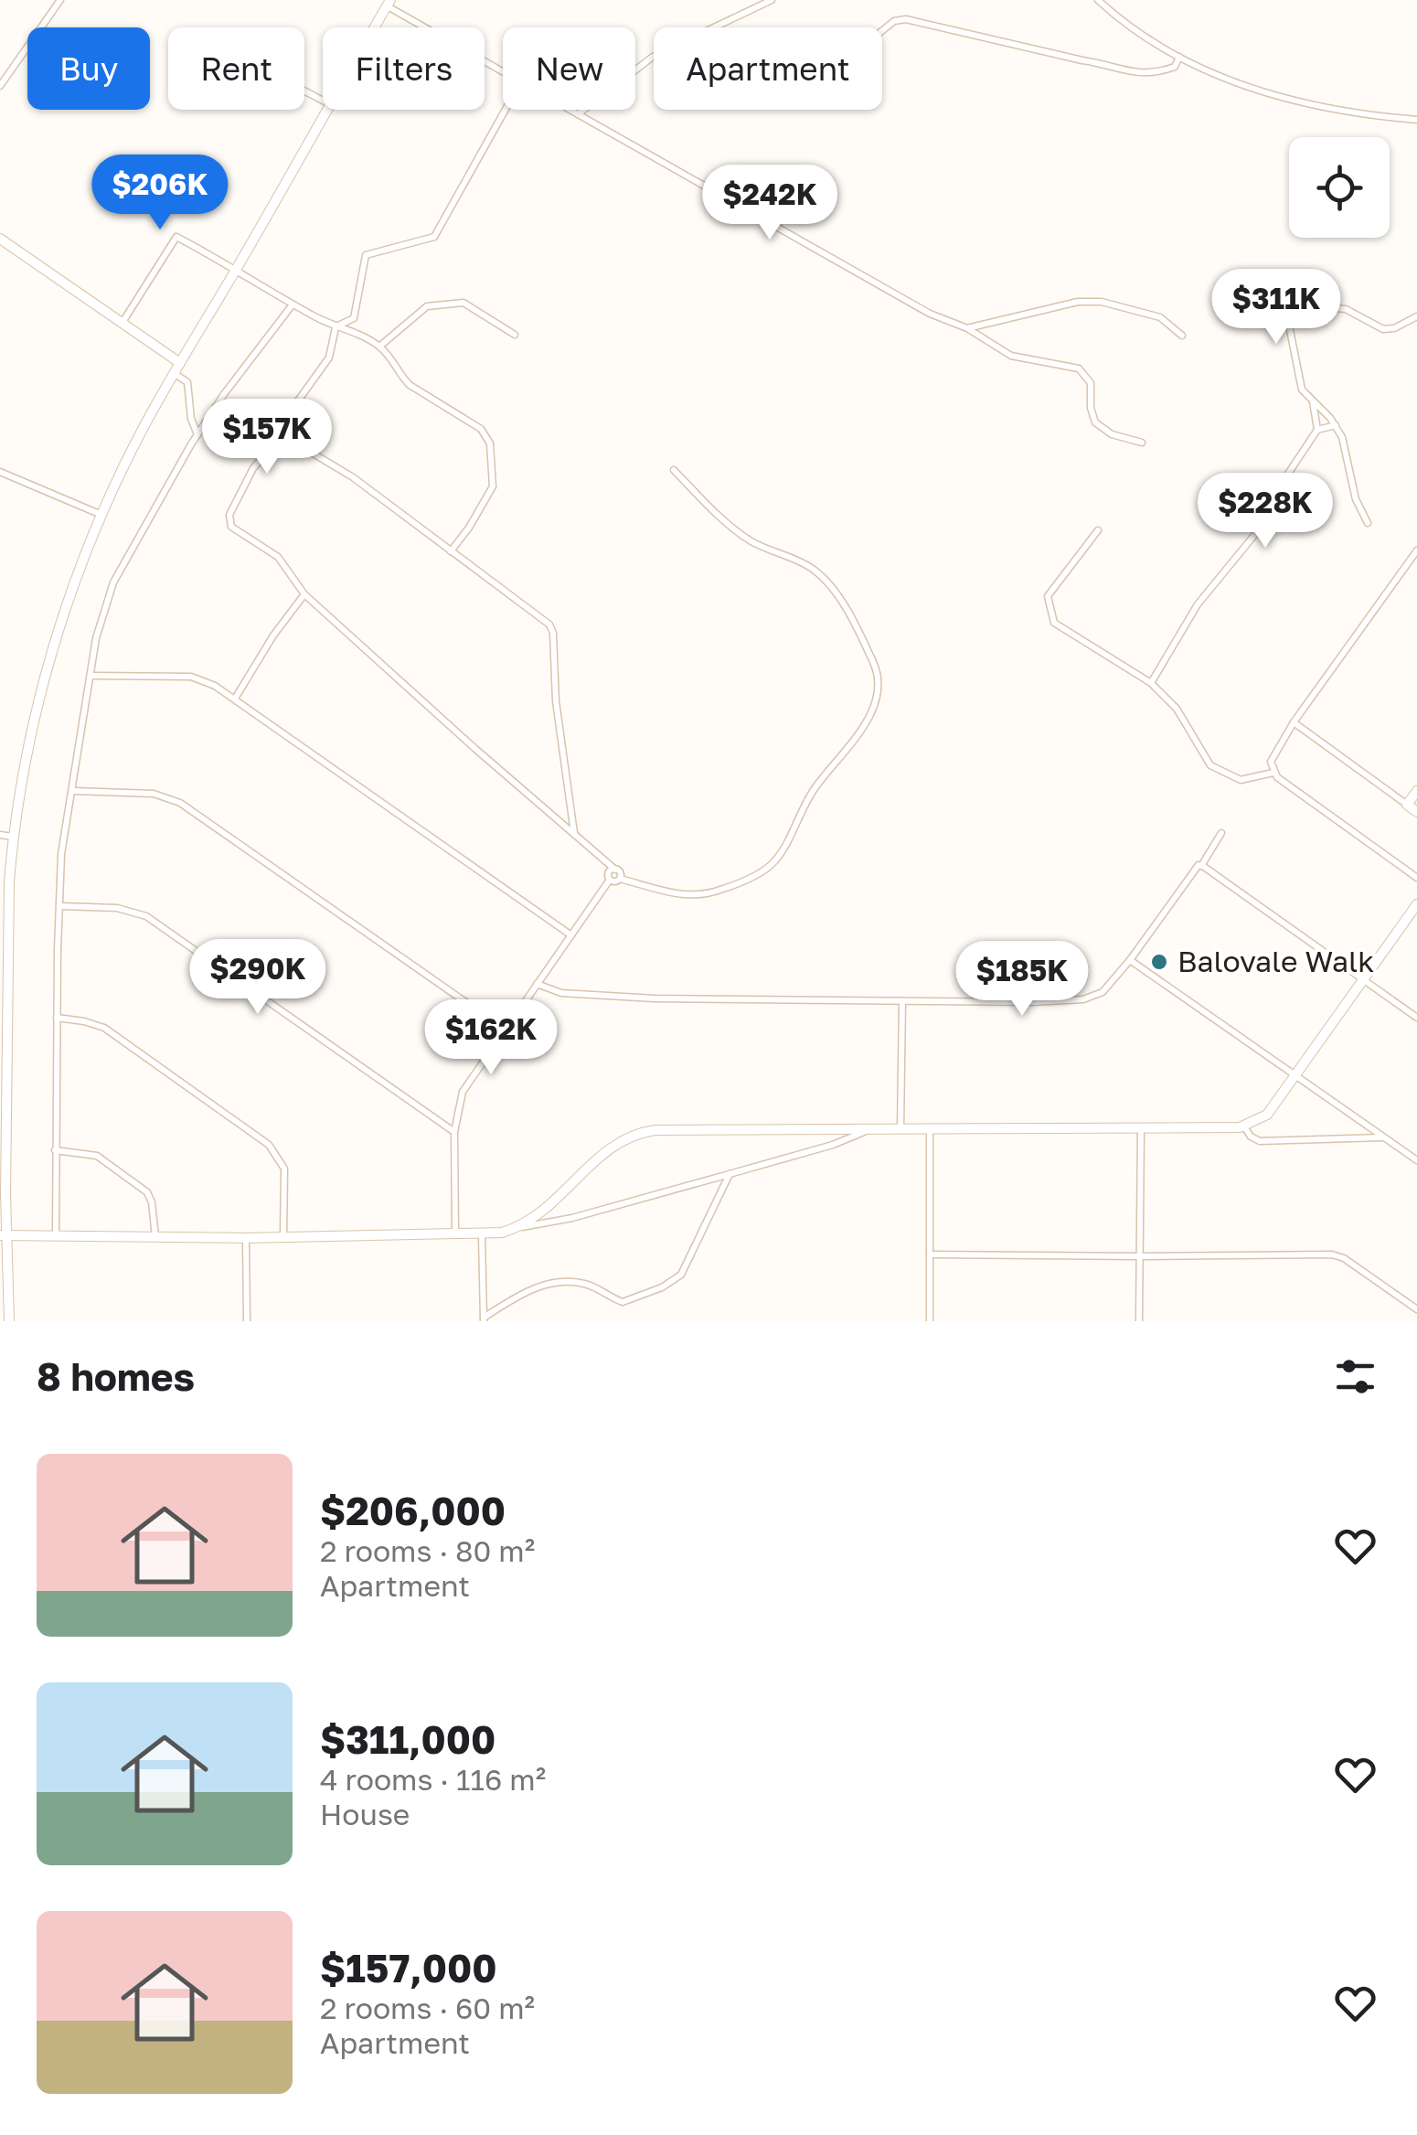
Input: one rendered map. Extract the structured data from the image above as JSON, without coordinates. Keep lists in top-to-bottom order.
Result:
{
  "places": ["Balovale Walk"],
  "page": {
    "chip": [
      "Buy",
      "Rent",
      "Filters",
      "New",
      "Apartment"
    ],
    "price": [
      "$206K",
      "$242K",
      "$311K",
      "$157K",
      "$228K",
      "$290K",
      "$185K",
      "$162K"
    ],
    "heading": "8 homes",
    "list": [
      {
        "name": "$206,000",
        "note": "2 rooms · 80 m² · Apartment"
      },
      {
        "name": "$311,000",
        "note": "4 rooms · 116 m² · House"
      },
      {
        "name": "$157,000",
        "note": "2 rooms · 60 m² · Apartment"
      }
    ]
  }
}
